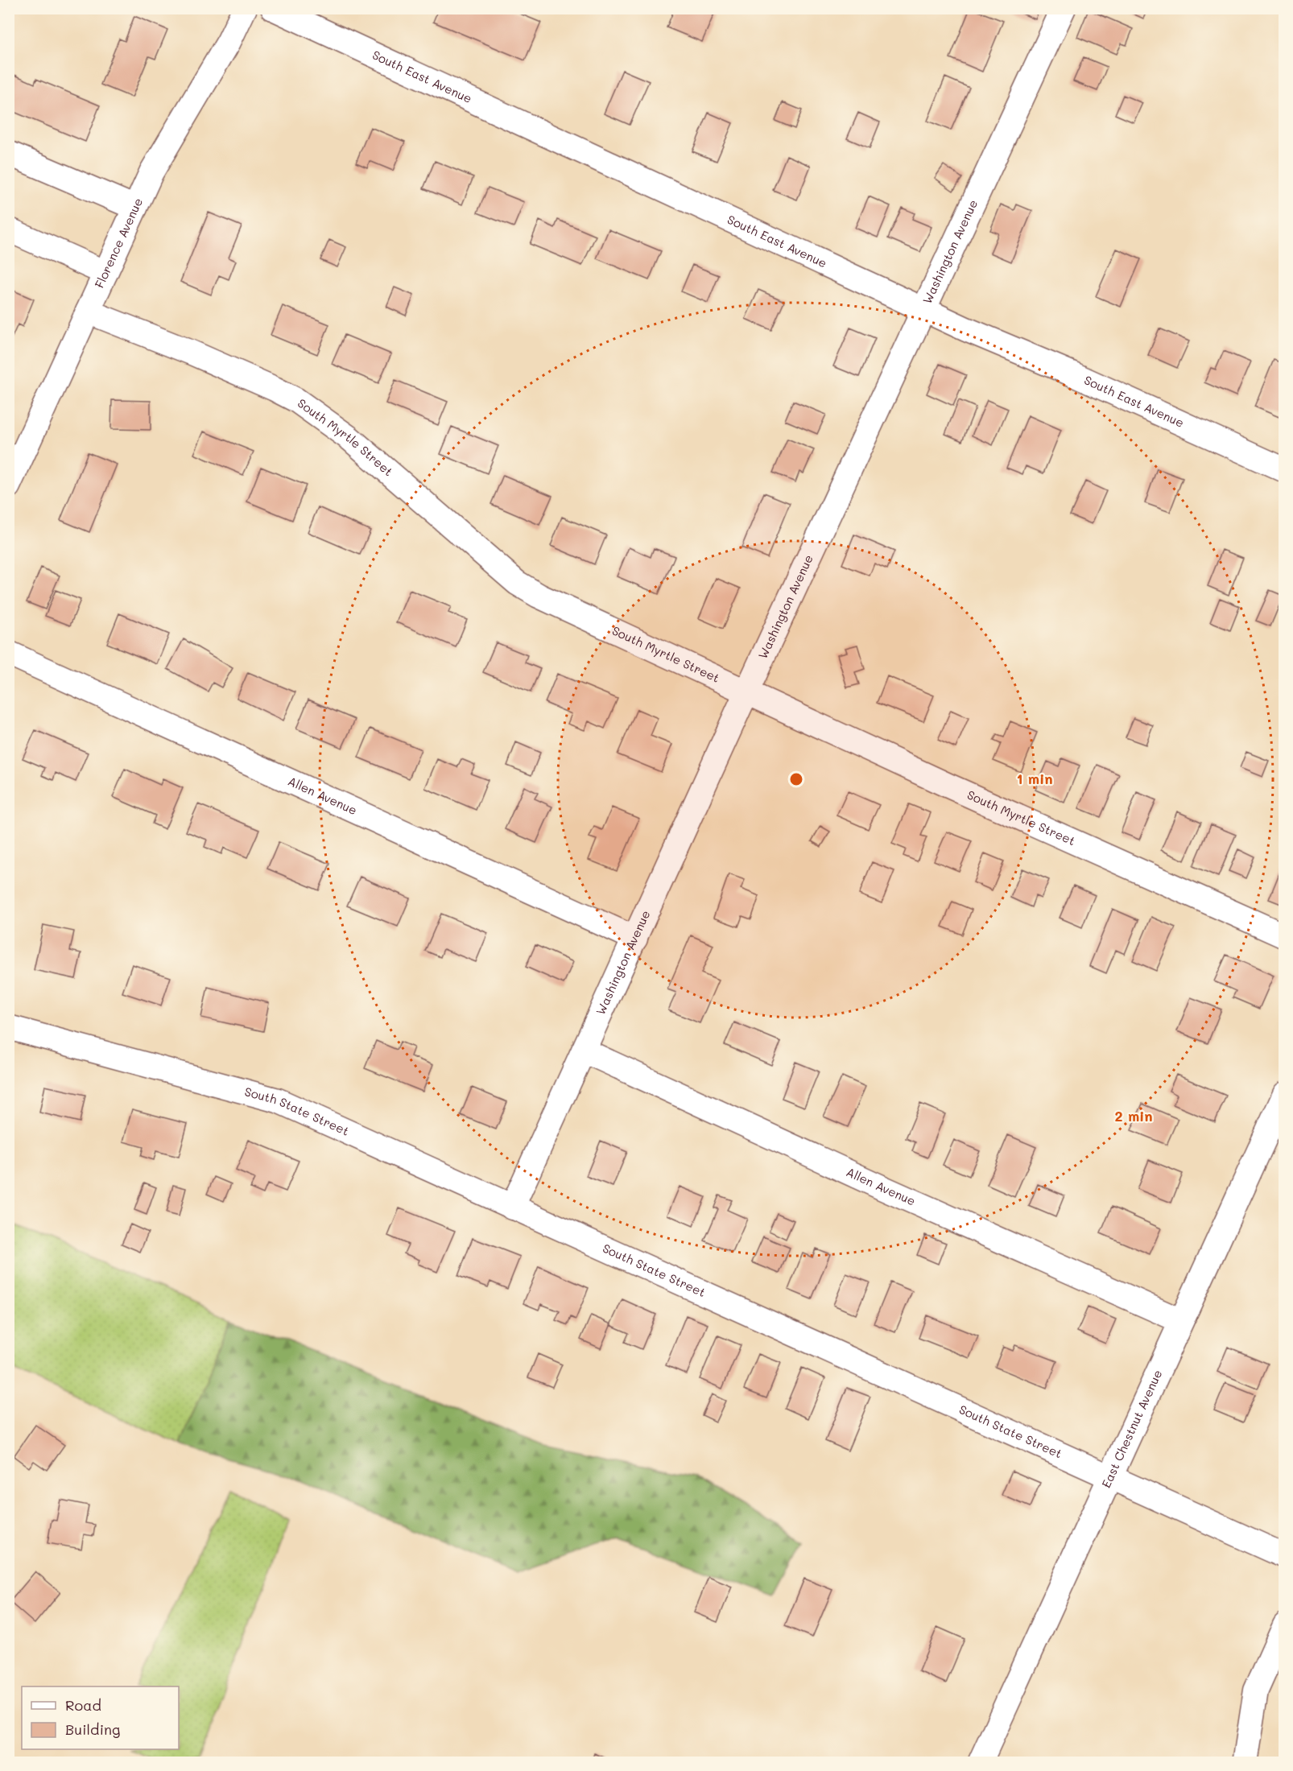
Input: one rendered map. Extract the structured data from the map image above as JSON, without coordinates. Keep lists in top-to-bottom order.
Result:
{
  "streets": {
    "street": [
      "South East Avenue",
      "Florence Avenue",
      "Washington Avenue",
      "South Myrtle Street",
      "Allen Avenue",
      "South State Street",
      "East Chestnut Avenue"
    ]
  },
  "crossings": [
    ["South East Avenue", "Washington Avenue"],
    ["Florence Avenue", "South Myrtle Street"],
    ["Washington Avenue", "South Myrtle Street"],
    ["Washington Avenue", "Allen Avenue"],
    ["Washington Avenue", "South State Street"],
    ["Allen Avenue", "East Chestnut Avenue"],
    ["South State Street", "East Chestnut Avenue"]
  ],
  "legend": ["Road", "Building"],
  "rings": ["1 min", "2 min"]
}
